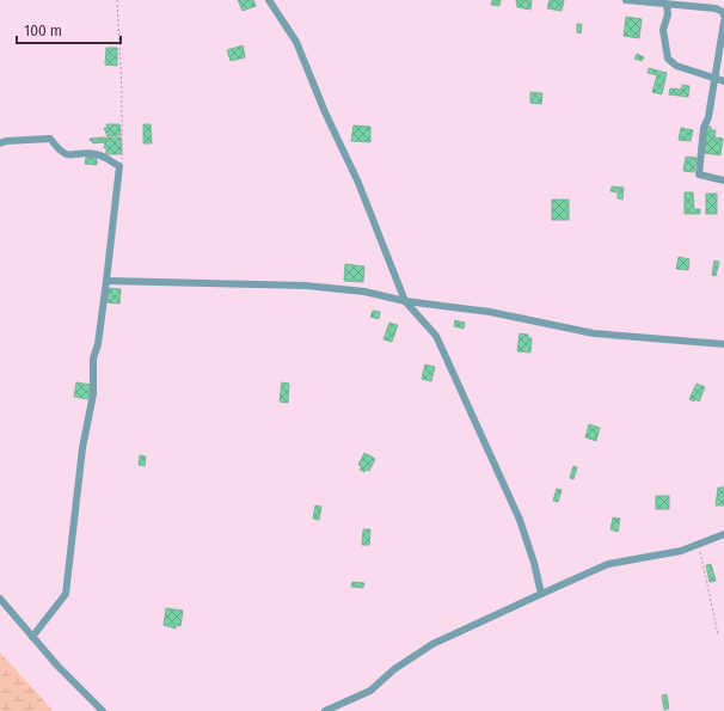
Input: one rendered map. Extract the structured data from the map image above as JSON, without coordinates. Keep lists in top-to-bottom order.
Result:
{
  "scale_bar": "100 m"
}
